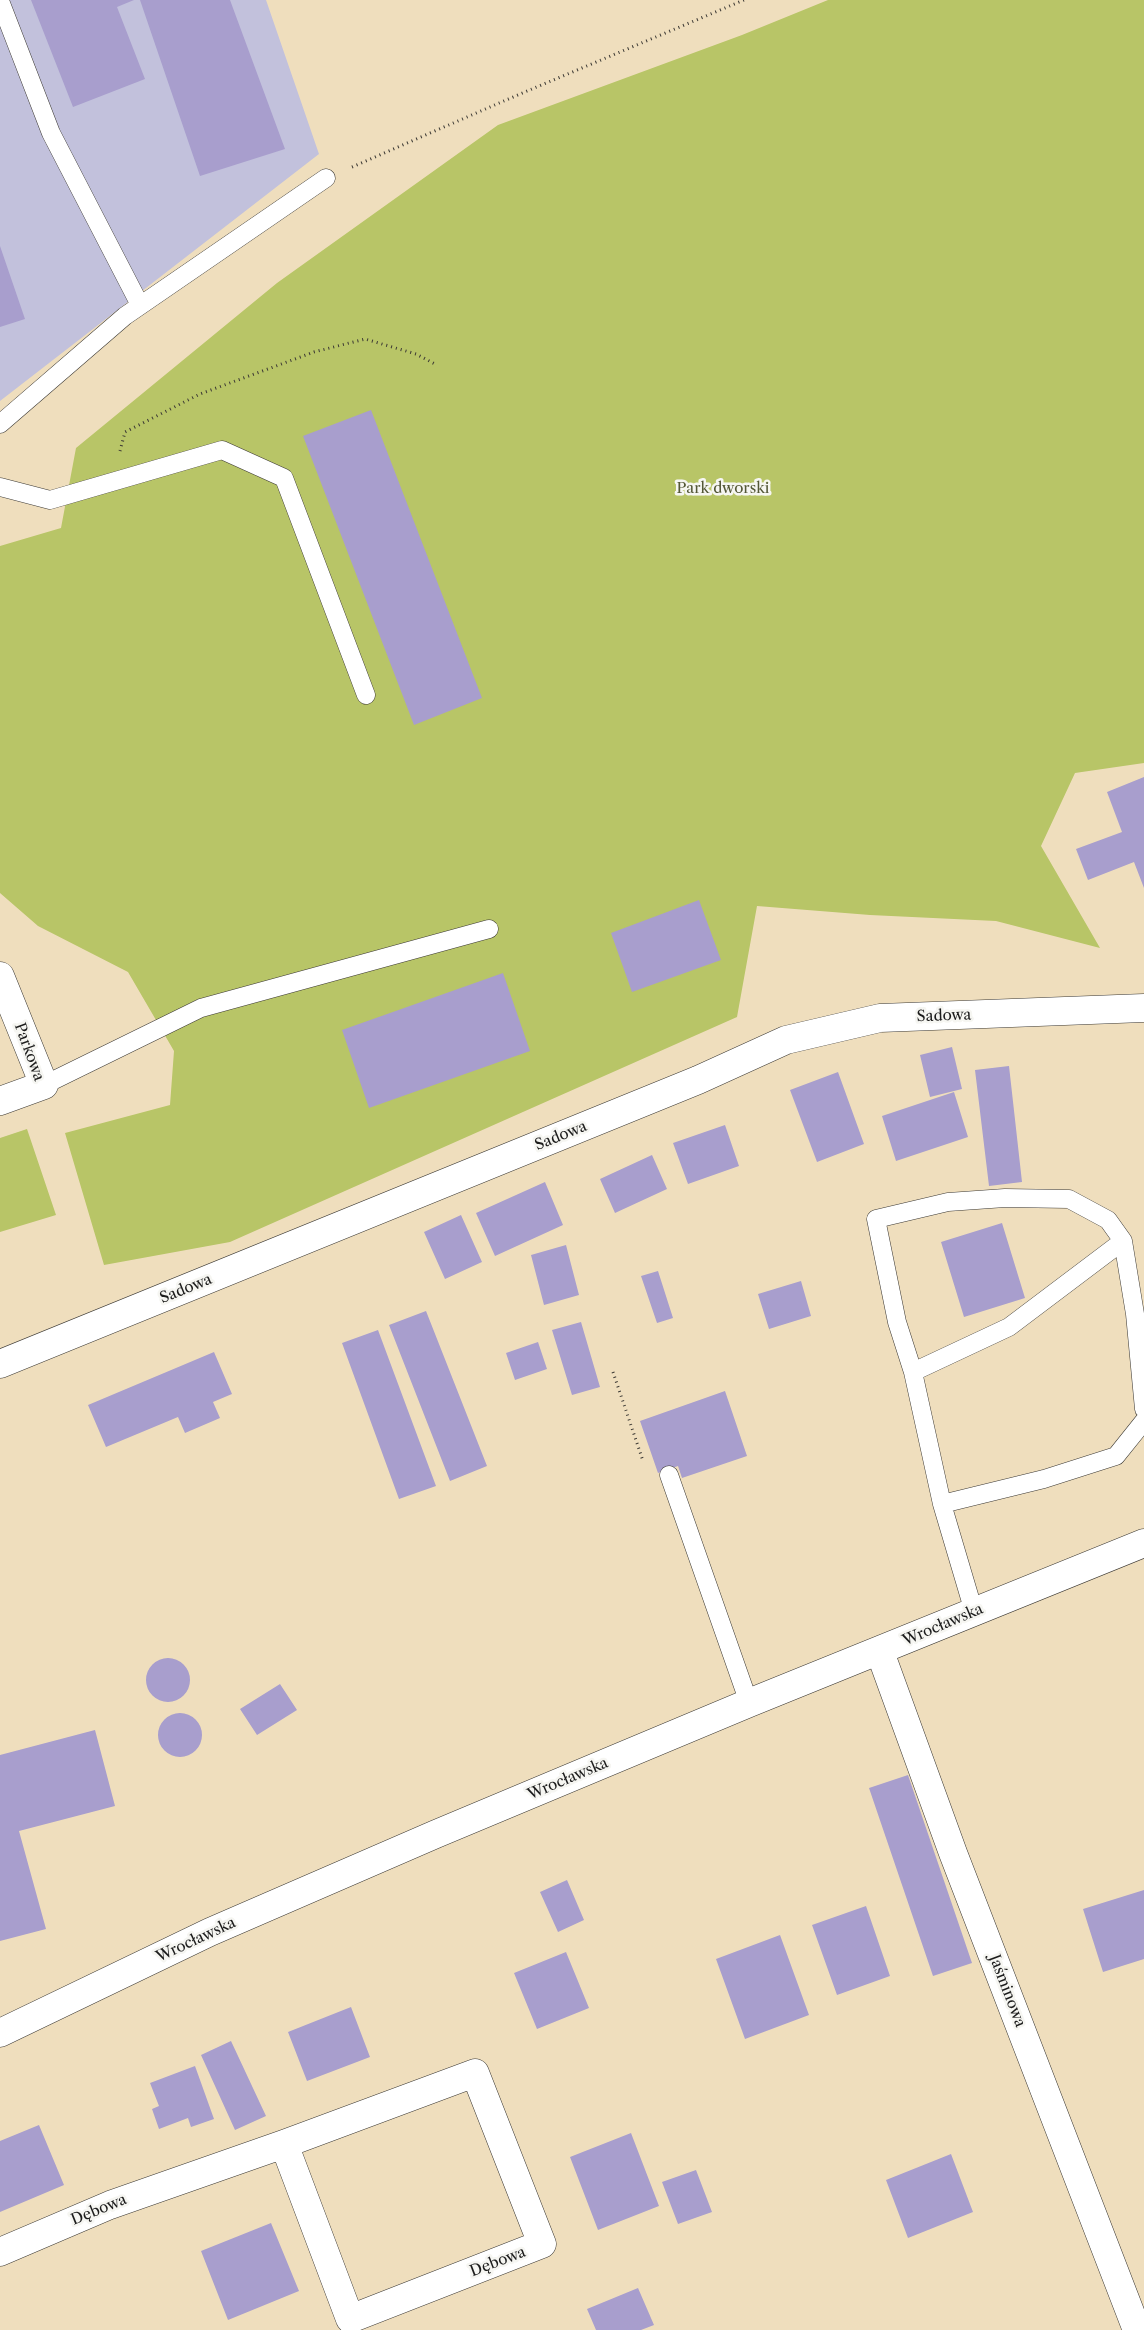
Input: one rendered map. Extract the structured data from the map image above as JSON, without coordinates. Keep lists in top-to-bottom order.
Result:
{
  "streets": {
    "street": [
      "Sadowa",
      "Parkowa",
      "Wrocławska",
      "Jaśminowa",
      "Dębowa"
    ]
  },
  "crossings": [
    ["Wrocławska", "Jaśminowa"]
  ],
  "parks": ["Park dworski"]
}
